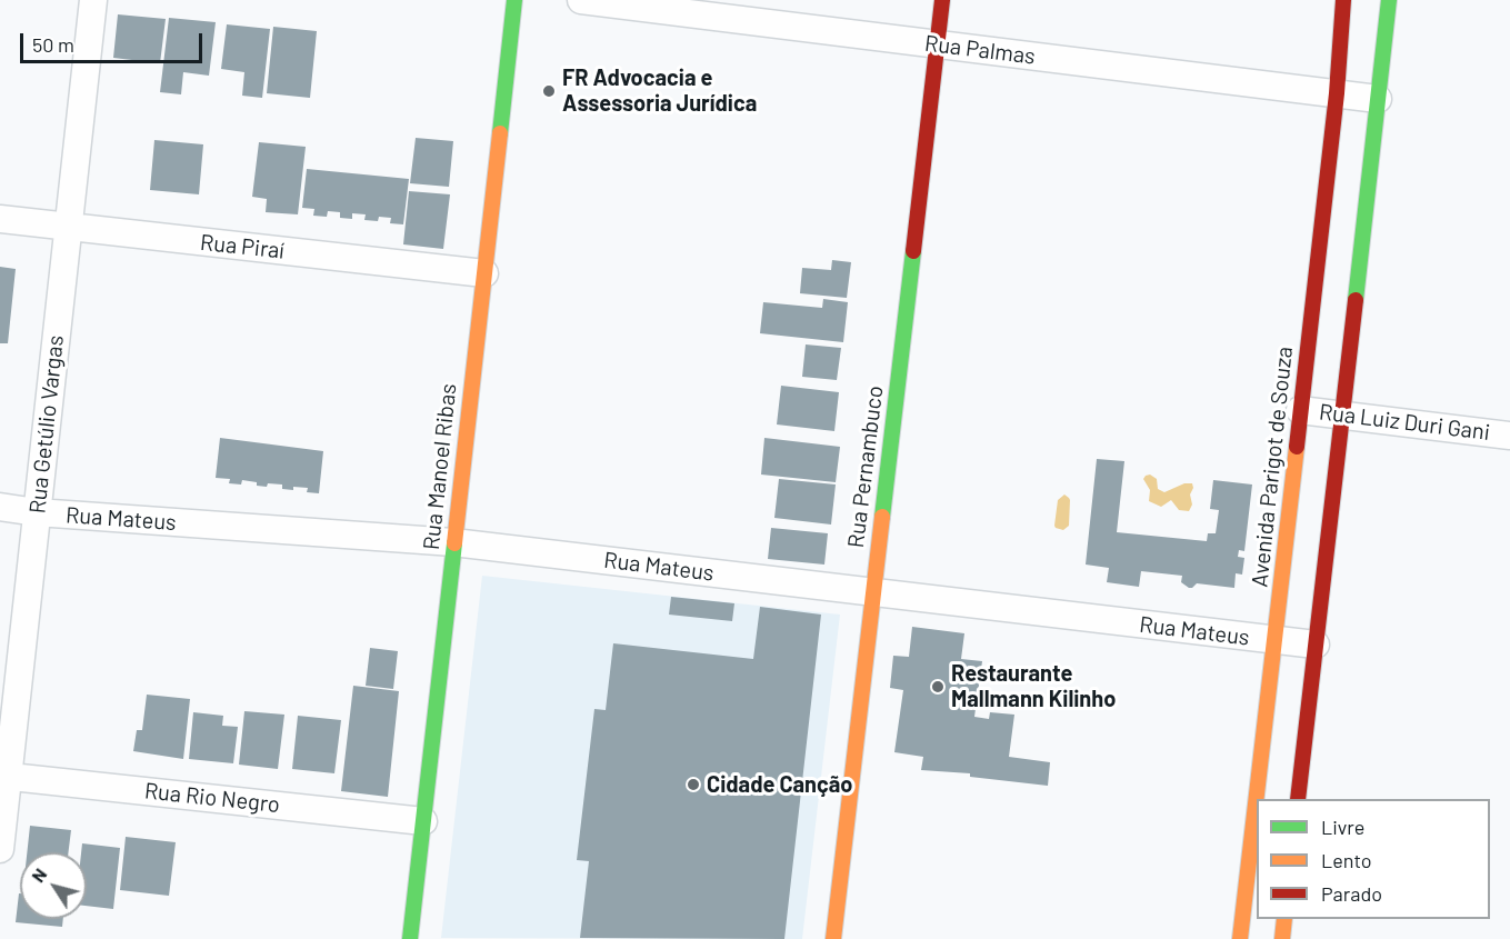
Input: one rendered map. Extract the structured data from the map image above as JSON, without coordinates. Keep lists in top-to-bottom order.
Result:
{
  "streets": {
    "street": [
      "Rua Palmas",
      "Rua Piraí",
      "Rua Luiz Duri Gani",
      "Rua Getúlio Vargas",
      "Rua Manoel Ribas",
      "Rua Pernambuco",
      "Avenida Parigot de Souza",
      "Rua Mateus",
      "Rua Rio Negro"
    ]
  },
  "crossings": [
    ["Rua Palmas", "Rua Pernambuco"],
    ["Rua Palmas", "Avenida Parigot de Souza"],
    ["Rua Piraí", "Rua Getúlio Vargas"],
    ["Rua Piraí", "Rua Manoel Ribas"],
    ["Rua Luiz Duri Gani", "Avenida Parigot de Souza"],
    ["Rua Getúlio Vargas", "Rua Mateus"],
    ["Rua Getúlio Vargas", "Rua Rio Negro"],
    ["Rua Manoel Ribas", "Rua Mateus"],
    ["Rua Manoel Ribas", "Rua Rio Negro"],
    ["Rua Pernambuco", "Rua Mateus"],
    ["Avenida Parigot de Souza", "Rua Mateus"]
  ],
  "places": ["FR Advocacia e Assessoria Jurídica", "Restaurante Mallmann Kilinho", "Cidade Canção"],
  "legend": ["Livre", "Lento", "Parado"],
  "scale_bar": "50 m",
  "north": "top left"
}
